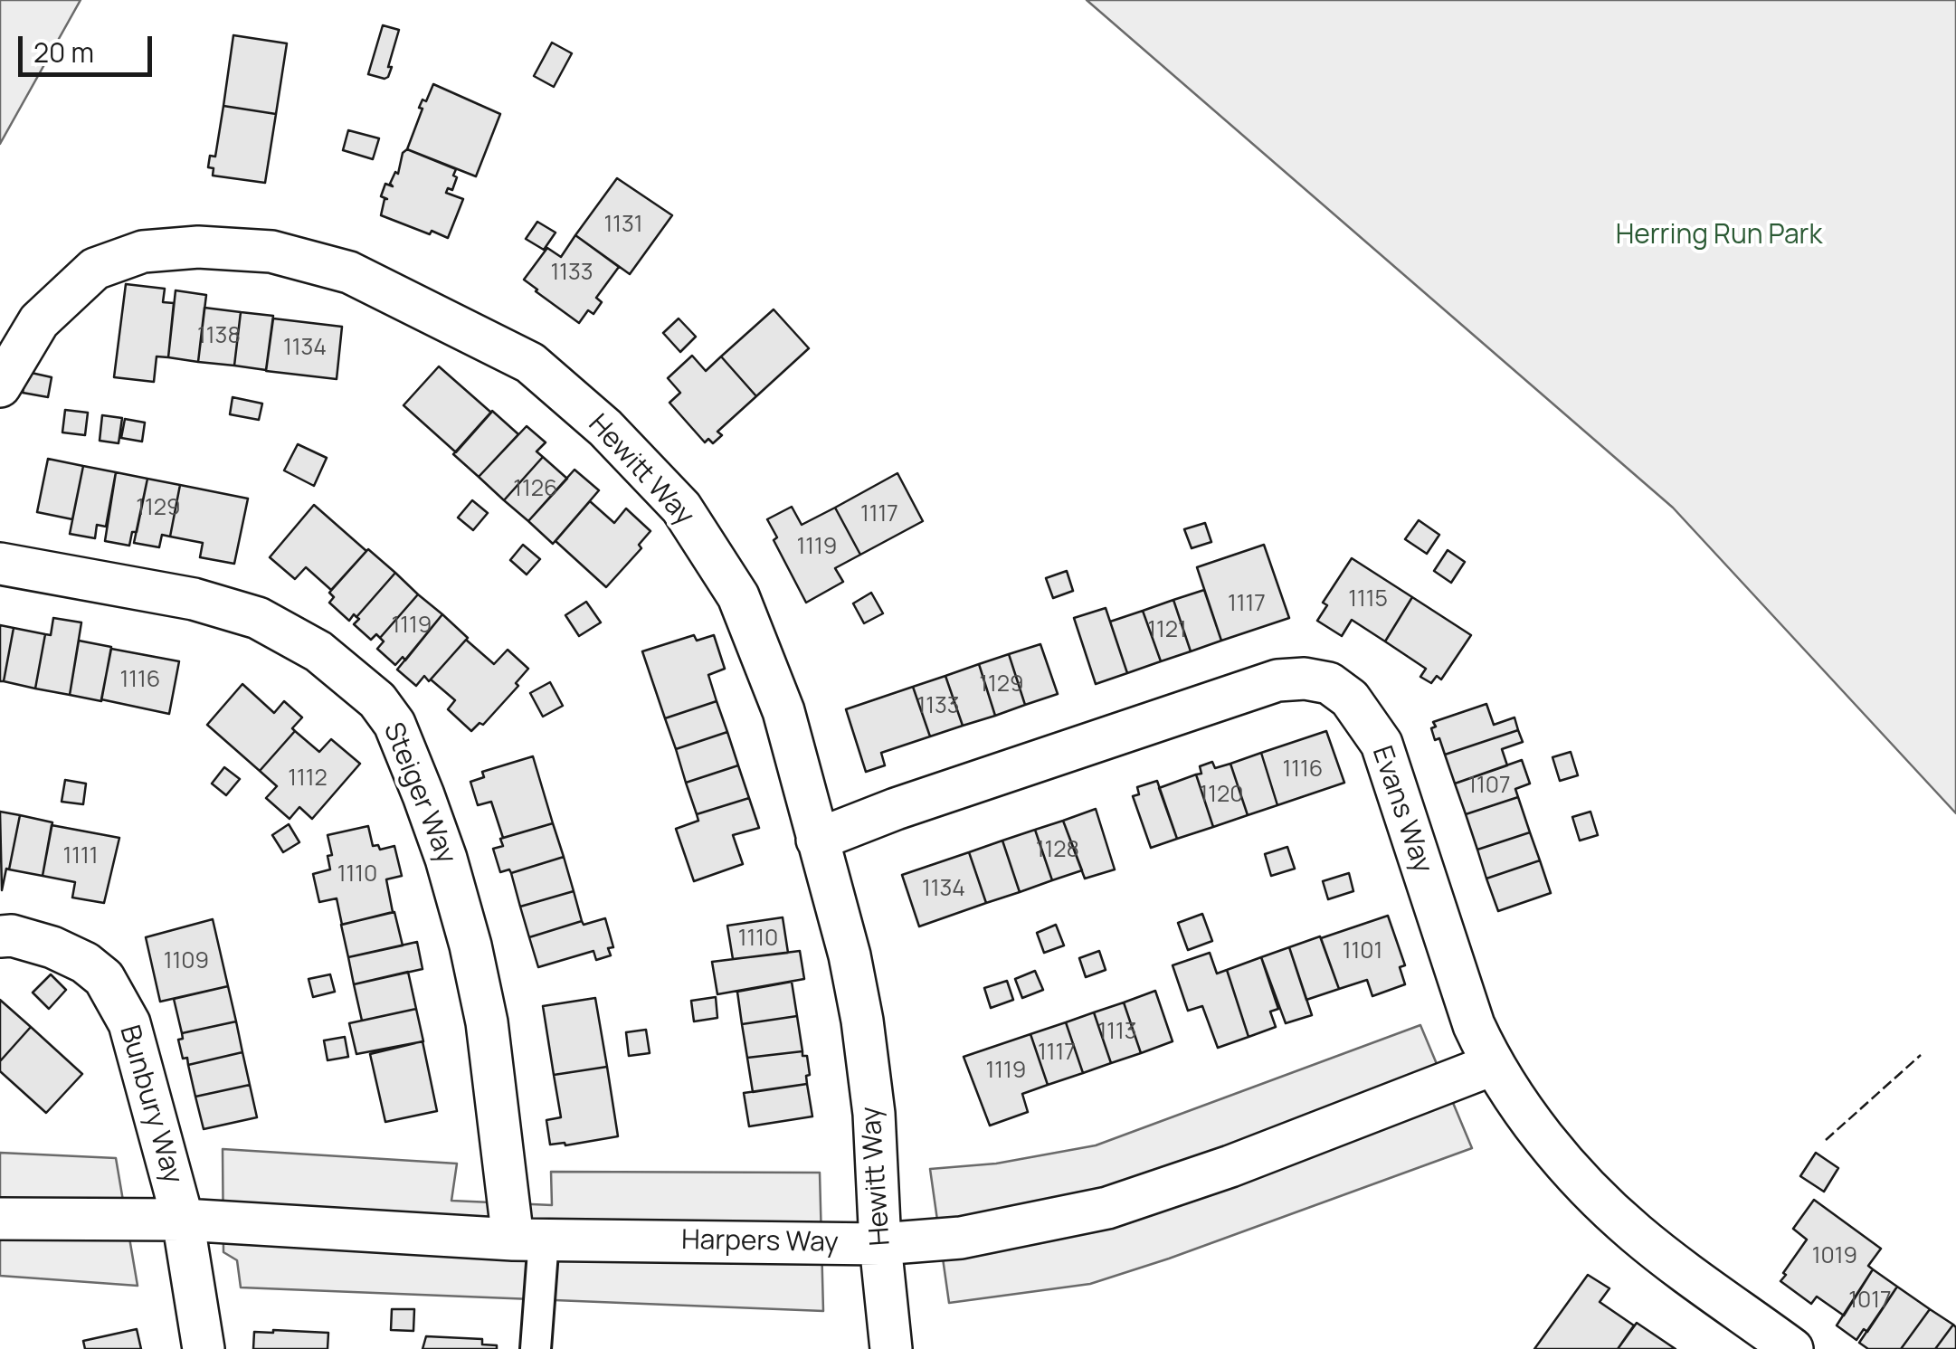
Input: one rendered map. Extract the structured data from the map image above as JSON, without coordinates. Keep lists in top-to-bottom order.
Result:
{
  "streets": {
    "street": [
      "Hewitt Way",
      "Steiger Way",
      "Evans Way",
      "Bunbury Way",
      "Harpers Way"
    ]
  },
  "crossings": [
    ["Hewitt Way", "Evans Way"],
    ["Hewitt Way", "Harpers Way"],
    ["Steiger Way", "Harpers Way"],
    ["Evans Way", "Harpers Way"],
    ["Bunbury Way", "Harpers Way"]
  ],
  "parks": ["Herring Run Park"],
  "house_numbers": [
    "1131",
    "1133",
    "1138",
    "1134",
    "1126",
    "1129",
    "1117",
    "1119",
    "1115",
    "1117",
    "1119",
    "1121",
    "1116",
    "1129",
    "1133",
    "1116",
    "1112",
    "1107",
    "1120",
    "1128",
    "1111",
    "1110",
    "1134",
    "1110",
    "1101",
    "1109",
    "1113",
    "1117",
    "1119",
    "1019",
    "1017"
  ],
  "scale_bar": "20 m"
}
